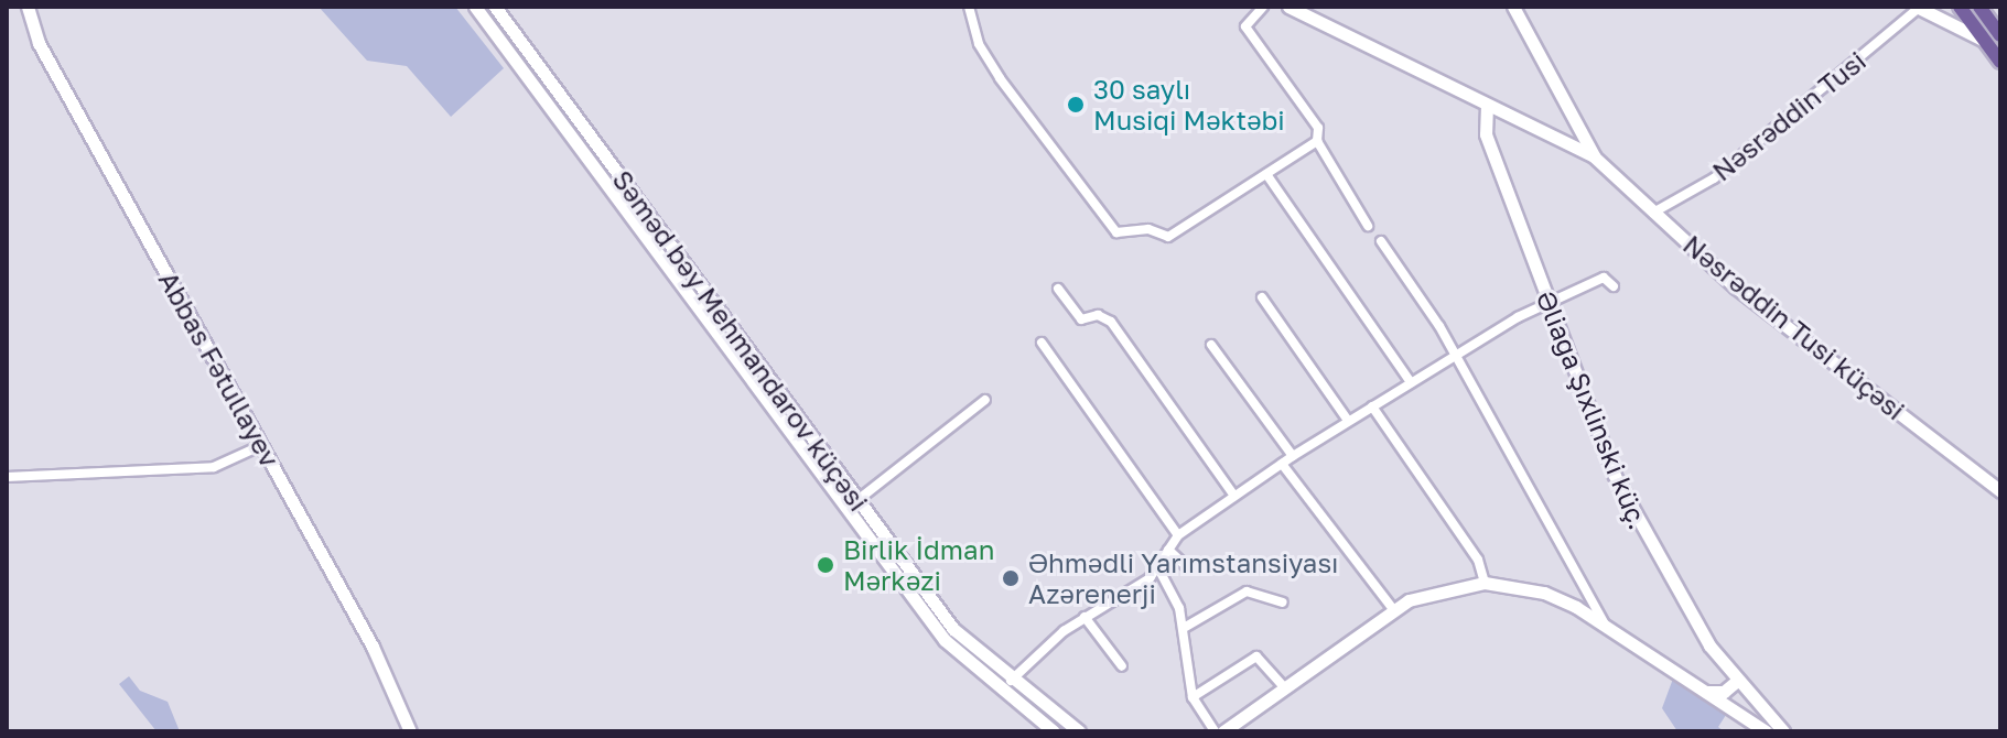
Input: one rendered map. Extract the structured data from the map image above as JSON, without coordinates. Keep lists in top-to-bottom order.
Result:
{
  "streets": {
    "main road": [
      "Nəsrəddin Tusi küçəsi",
      "Səməd bəy Mehmandarov küçəsi",
      "Abbas Fətullayev",
      "Əliağa Şıxlinski küç."
    ],
    "street": ["Nəsrəddin Tusi"]
  },
  "crossings": [
    ["Nəsrəddin Tusi", "Nəsrəddin Tusi küçəsi"]
  ],
  "places": ["30 saylı Musiqi Məktəbi", "Birlik İdman Mərkəzi", "Əhmədli Yarımstansiyası Azərenerji"]
}
